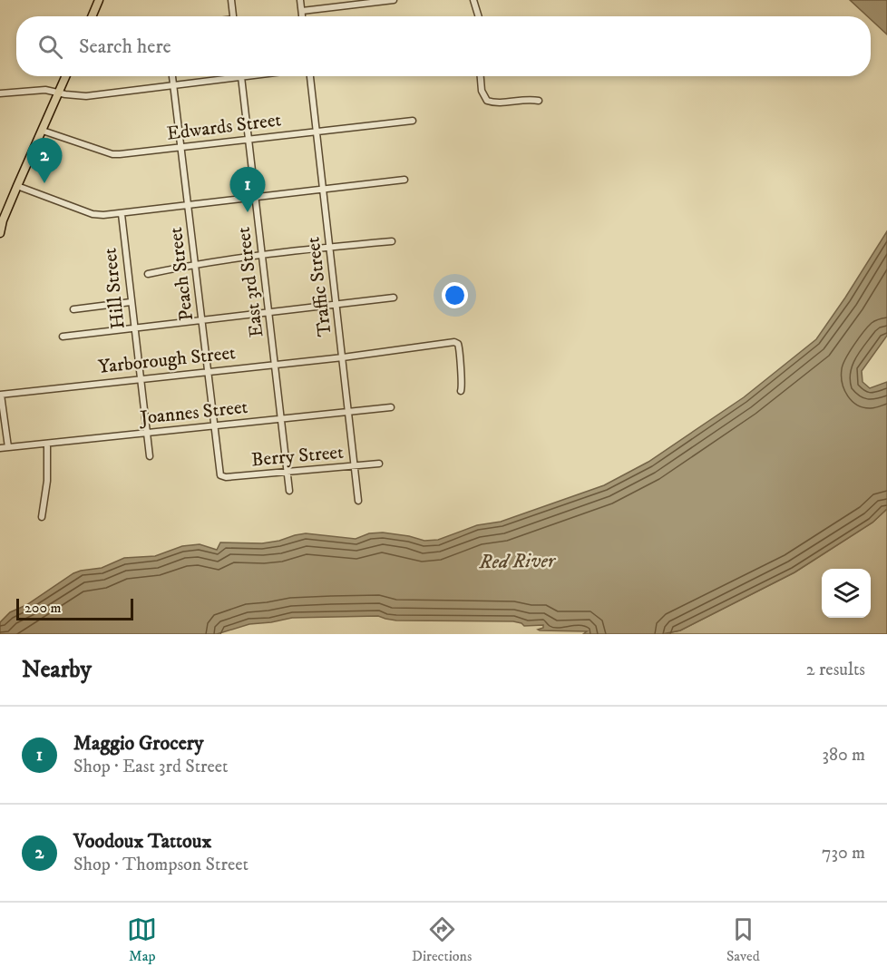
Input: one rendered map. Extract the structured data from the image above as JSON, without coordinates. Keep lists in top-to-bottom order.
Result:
{
  "streets": {
    "street": [
      "Edwards Street",
      "Peach Street",
      "East 3rd Street",
      "Traffic Street",
      "Hill Street",
      "Yarborough Street",
      "Joannes Street",
      "Berry Street"
    ]
  },
  "crossings": [
    ["Edwards Street", "Peach Street"],
    ["Edwards Street", "East 3rd Street"],
    ["Edwards Street", "Traffic Street"],
    ["Peach Street", "Yarborough Street"],
    ["Peach Street", "Joannes Street"],
    ["Peach Street", "Berry Street"],
    ["East 3rd Street", "Yarborough Street"],
    ["East 3rd Street", "Joannes Street"],
    ["East 3rd Street", "Berry Street"],
    ["Traffic Street", "Yarborough Street"],
    ["Traffic Street", "Joannes Street"],
    ["Traffic Street", "Berry Street"],
    ["Hill Street", "Yarborough Street"],
    ["Hill Street", "Joannes Street"]
  ],
  "water": ["Red River"],
  "scale_bar": "200 m",
  "page": {
    "search": "Search here",
    "pins": ["2", "1"],
    "scale": "200 m",
    "heading": ["Nearby", "2 results"],
    "list": [
      {
        "mark": "1",
        "name": "Maggio Grocery",
        "note": "Shop · East 3rd Street",
        "value": "380 m"
      },
      {
        "mark": "2",
        "name": "Voodoux Tattoux",
        "note": "Shop · Thompson Street",
        "value": "730 m"
      }
    ],
    "nav": ["Map", "Directions", "Saved"]
  }
}
